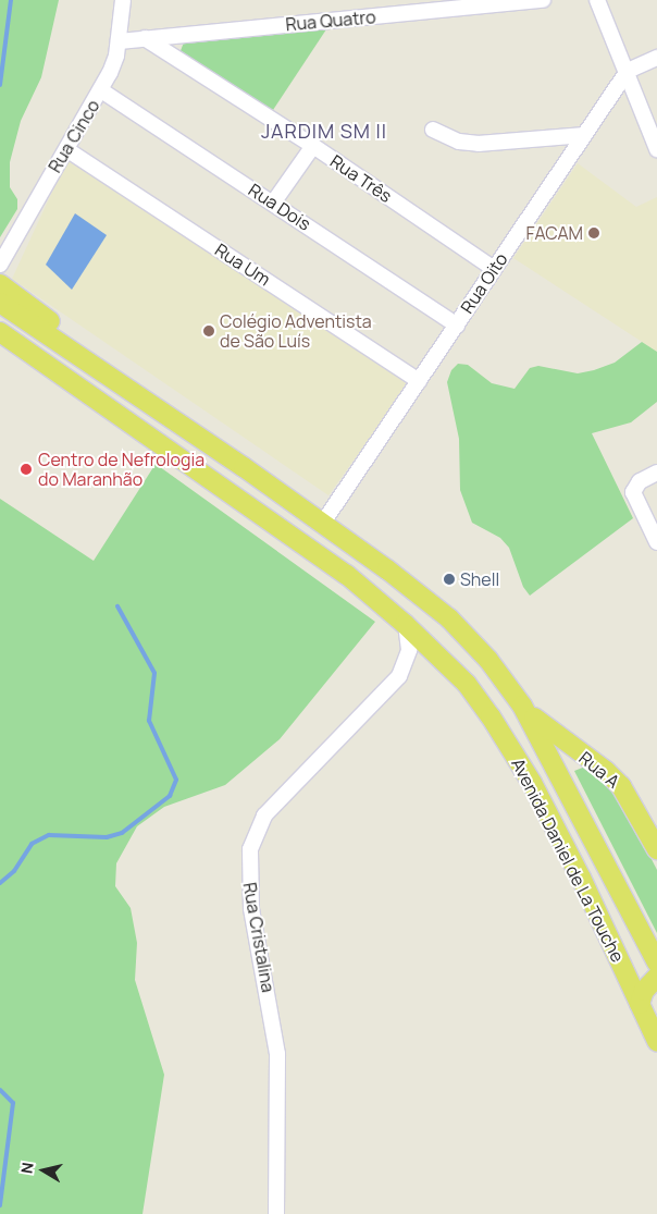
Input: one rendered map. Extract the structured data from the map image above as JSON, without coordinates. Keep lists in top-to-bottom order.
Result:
{
  "streets": {
    "main road": ["Rua A", "Avenida Daniel de La Touche"],
    "street": [
      "Rua Quatro",
      "Rua Cinco",
      "Rua Três",
      "Rua Dois",
      "Rua Um",
      "Rua Oito",
      "Rua Cristalina"
    ]
  },
  "crossings": [
    ["Rua Quatro", "Rua Cinco"],
    ["Rua Quatro", "Rua Três"],
    ["Rua Cinco", "Rua Dois"],
    ["Rua Cinco", "Rua Um"],
    ["Rua Três", "Rua Oito"],
    ["Rua Dois", "Rua Oito"],
    ["Rua Um", "Rua Oito"],
    ["Rua Oito", "Avenida Daniel de La Touche"],
    ["Rua A", "Avenida Daniel de La Touche"],
    ["Avenida Daniel de La Touche", "Rua Cristalina"]
  ],
  "districts": ["JARDIM SM II"],
  "places": [
    "FACAM",
    "Colégio Adventista de São Luís",
    "Centro de Nefrologia do Maranhão",
    "Shell"
  ],
  "north": "left"
}
